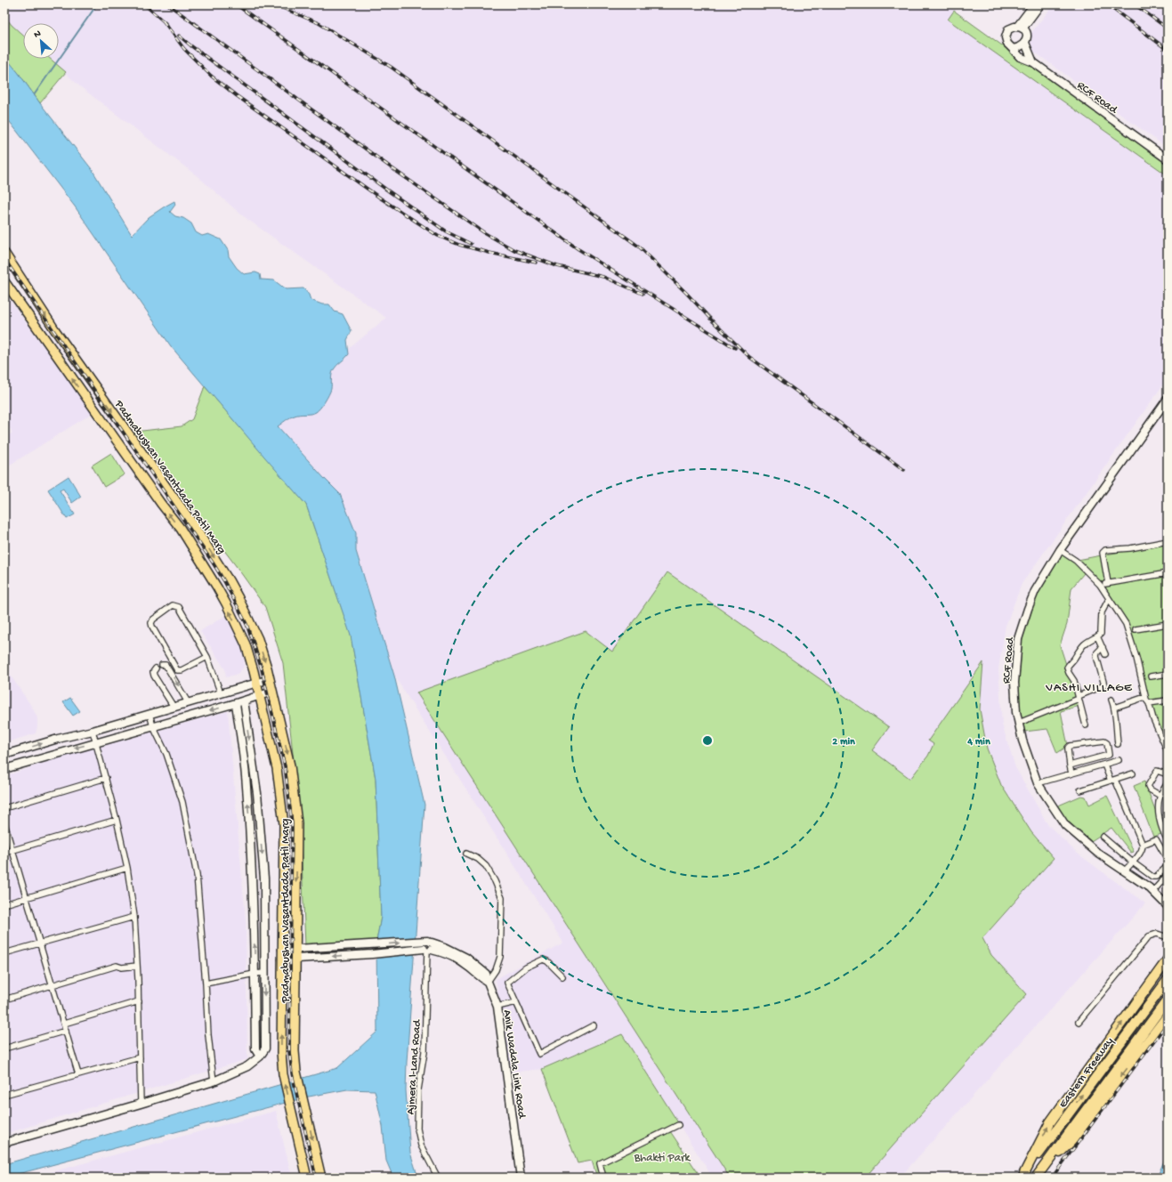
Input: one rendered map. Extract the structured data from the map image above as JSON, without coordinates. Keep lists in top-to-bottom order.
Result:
{
  "streets": {
    "highway": ["Eastern Freeway"],
    "main road": ["Padmabushan Vasantdada Patil Marg"],
    "street": ["RCF Road", "Anik Wadala Link Road", "Ajmera l-Land Road"]
  },
  "crossings": [
    ["Anik Wadala Link Road", "Ajmera l-Land Road"]
  ],
  "districts": ["VASHI VILLAGE"],
  "parks": ["Bhakti Park"],
  "north": "top left",
  "rings": ["2 min", "4 min"]
}
